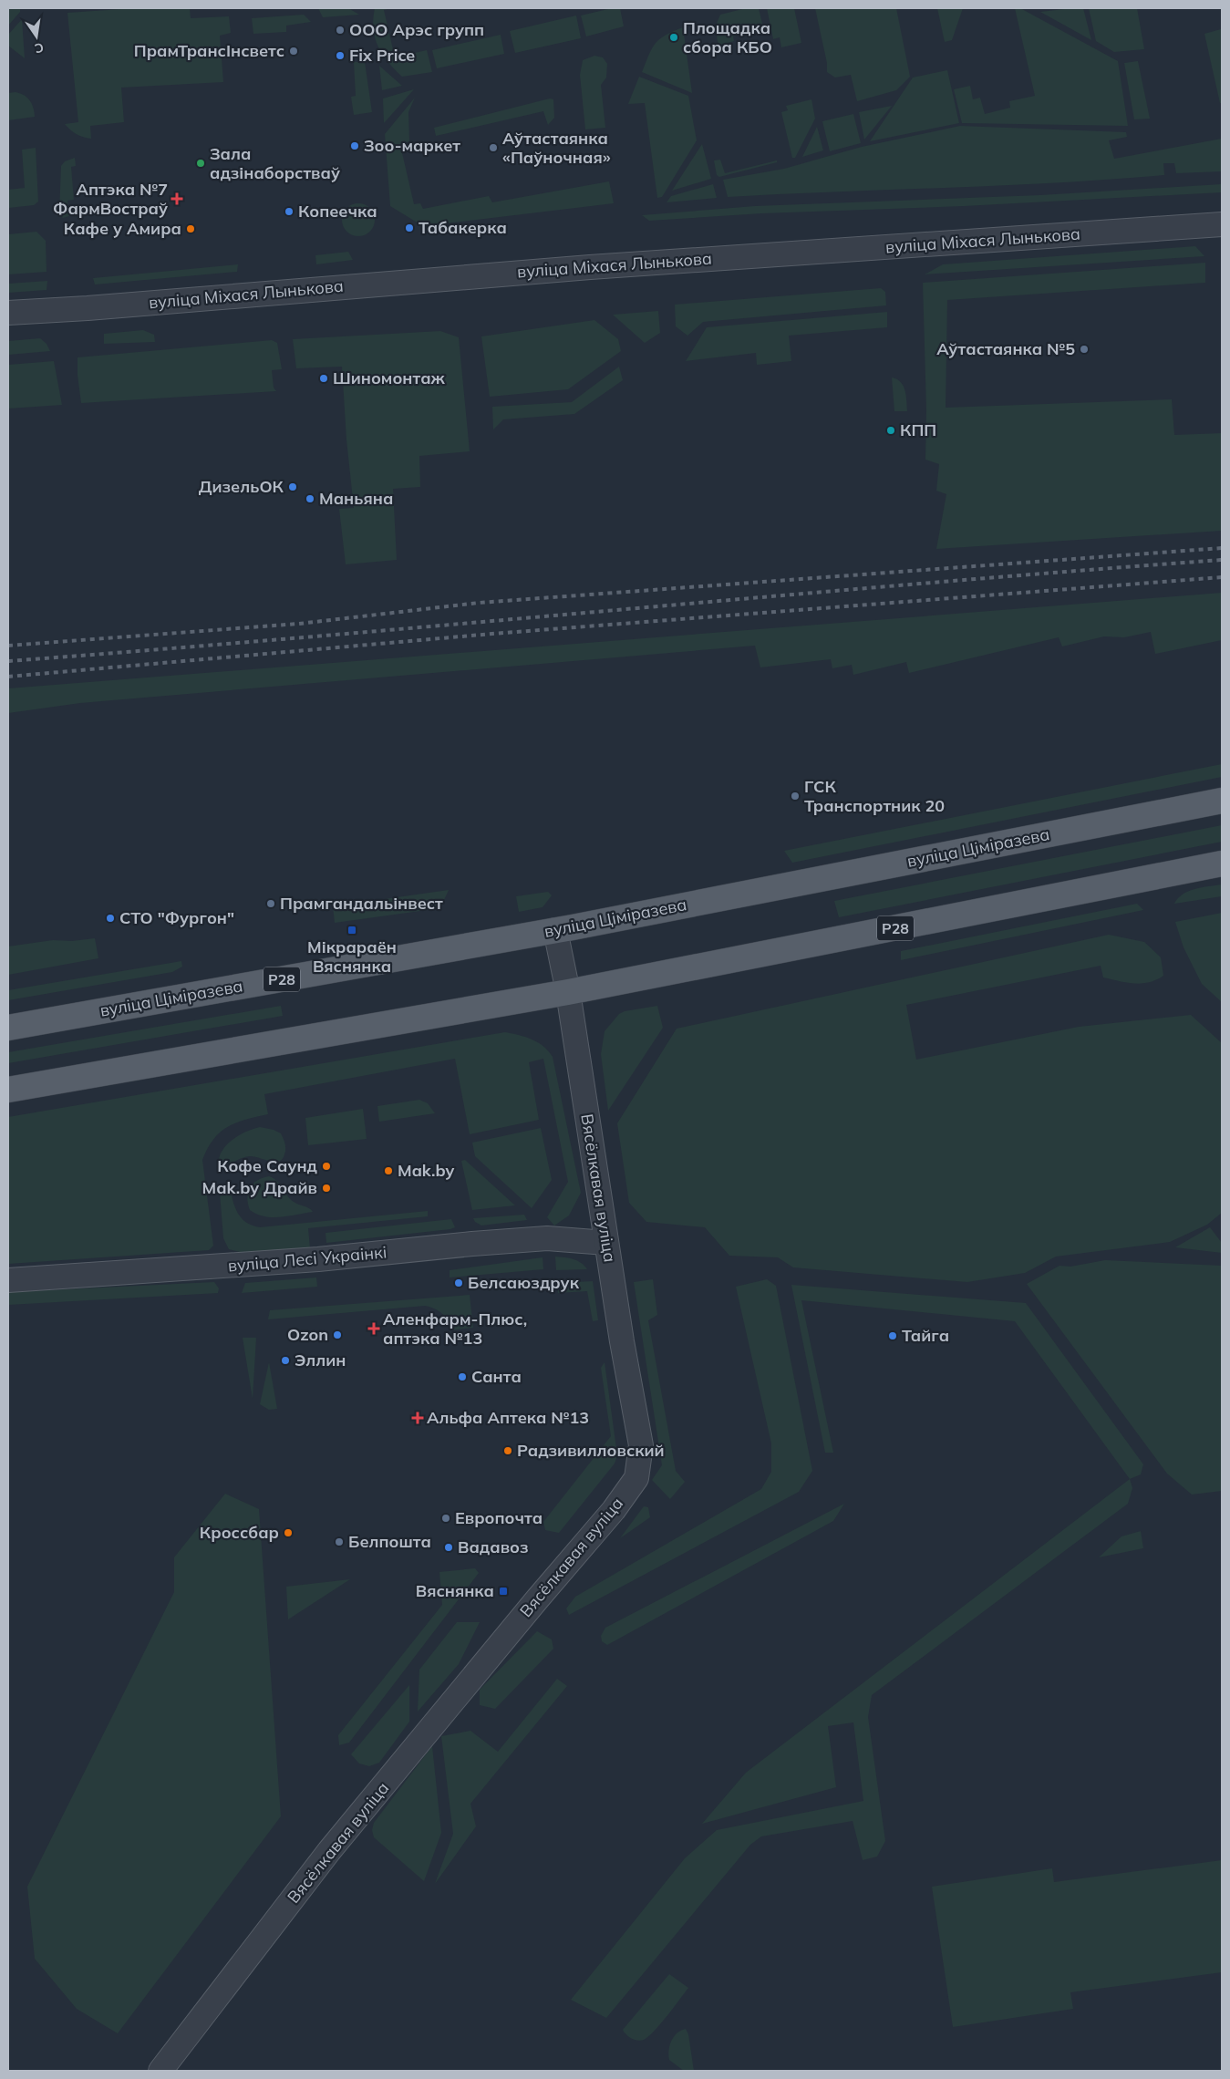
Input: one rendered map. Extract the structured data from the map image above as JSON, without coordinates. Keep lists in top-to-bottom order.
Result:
{
  "streets": {
    "main road": ["вуліца Ціміразева", "Р28"],
    "street": ["вуліца Міхася Лынькова", "Вясёлкавая вуліца", "вуліца Лесі Украінкі"]
  },
  "crossings": [
    ["вуліца Ціміразева", "Вясёлкавая вуліца"],
    ["Р28", "Вясёлкавая вуліца"],
    ["Вясёлкавая вуліца", "вуліца Лесі Украінкі"]
  ],
  "places": {
    "other": [
      "ООО Арэс групп",
      "Площадка сбора КБО",
      "ПрамТрансІнсветс",
      "Fix Price",
      "Зоо-маркет",
      "Аўтастаянка «Паўночная»",
      "Зала адзінаборстваў",
      "Копеечка",
      "Табакерка",
      "Кафе у Амира",
      "Аўтастаянка №5",
      "Шиномонтаж",
      "КПП",
      "ДизельОК",
      "Маньяна",
      "ГСК Транспортник 20",
      "Прамгандальінвест",
      "СТО \"Фургон\"",
      "Кофе Саунд",
      "Mak.by",
      "Маk.by Драйв",
      "Белсаюздрук",
      "Ozon",
      "Тайга",
      "Эллин",
      "Санта",
      "Радзивилловский",
      "Европочта",
      "Кроссбар",
      "Белпошта",
      "Вадавоз"
    ],
    "health": ["Аптэка №7 ФармВостраў", "Аленфарм-Плюс, аптэка №13", "Альфа Аптека №13"],
    "transit": ["Мікрараён Вяснянка", "Вяснянка"]
  },
  "north": "bottom"
}
